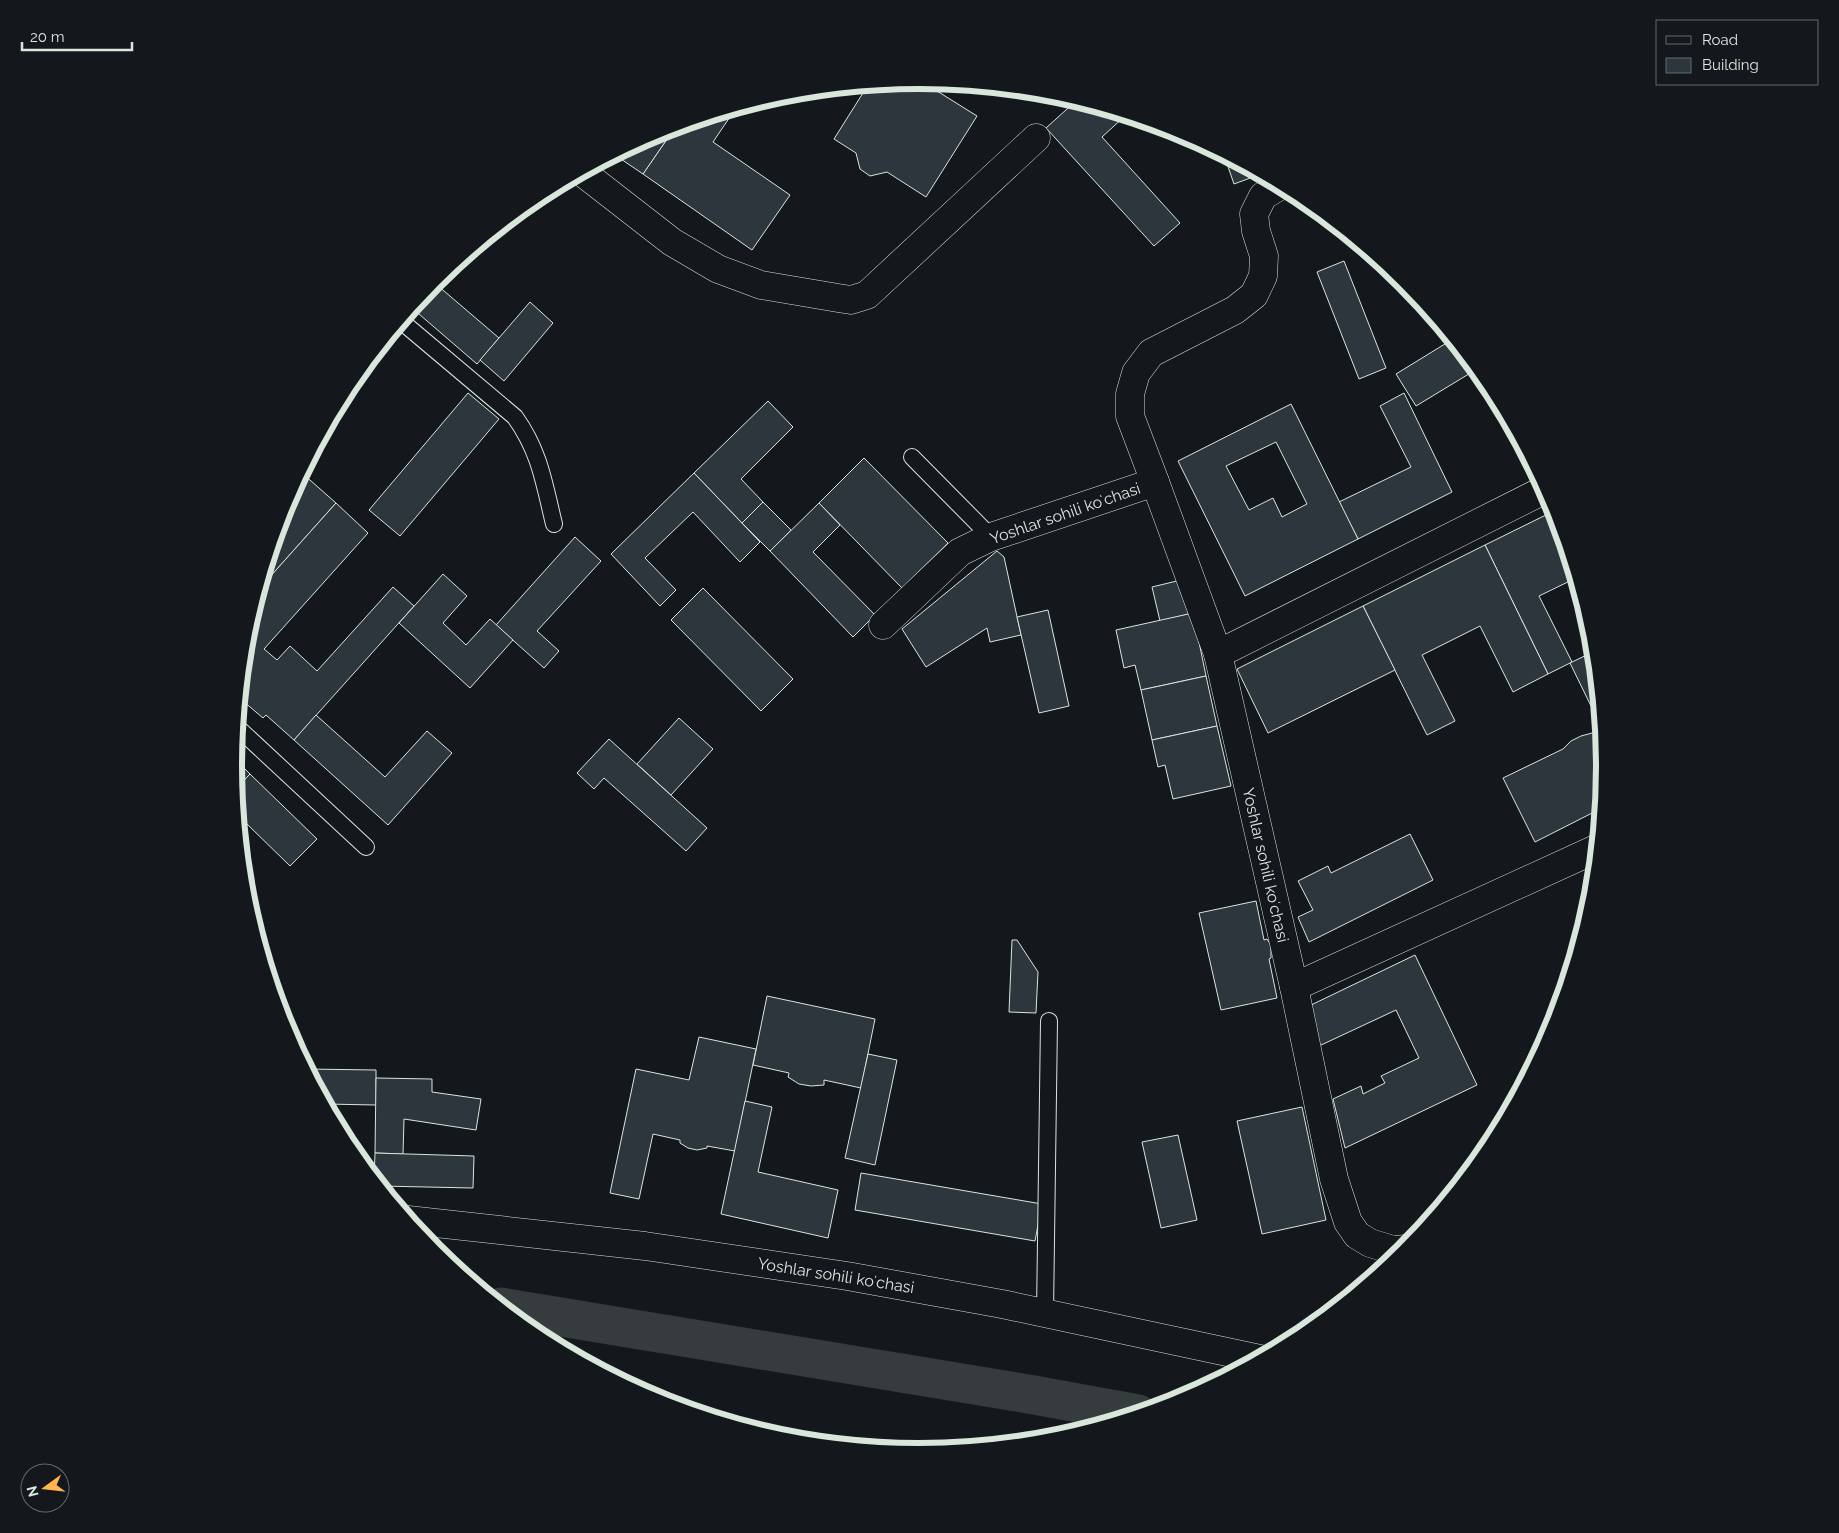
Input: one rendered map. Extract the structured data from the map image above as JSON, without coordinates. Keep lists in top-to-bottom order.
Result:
{
  "streets": {
    "street": ["Yoshlar sohili koʻchasi"]
  },
  "legend": ["Road", "Building"],
  "scale_bar": "20 m",
  "north": "left"
}
